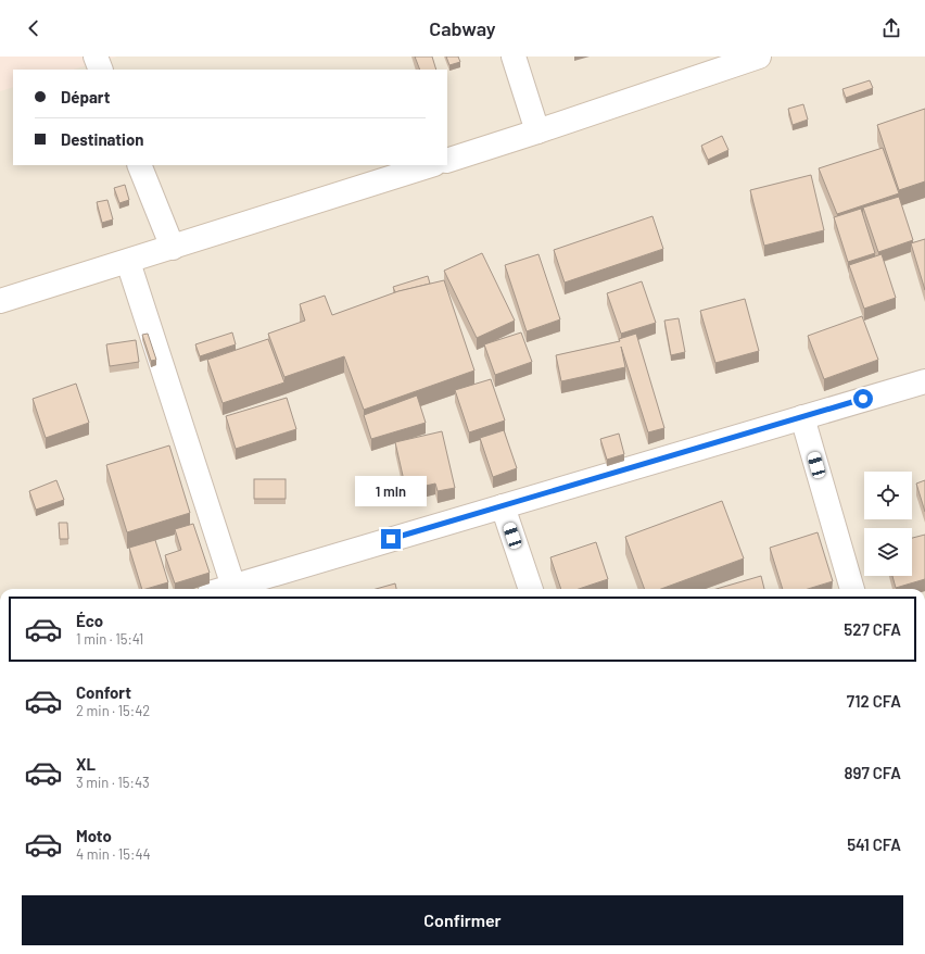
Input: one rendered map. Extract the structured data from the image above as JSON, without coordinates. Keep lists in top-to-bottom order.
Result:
{
  "page": {
    "header": "Cabway",
    "banner": ["Départ", "Destination"],
    "bubble": "1 min",
    "list": [
      {
        "name": "Éco",
        "note": "1 min · 15:41",
        "value": "527 CFA"
      },
      {
        "name": "Confort",
        "note": "2 min · 15:42",
        "value": "712 CFA"
      },
      {
        "name": "XL",
        "note": "3 min · 15:43",
        "value": "897 CFA"
      },
      {
        "name": "Moto",
        "note": "4 min · 15:44",
        "value": "541 CFA"
      }
    ],
    "buttons": "Confirmer"
  }
}
